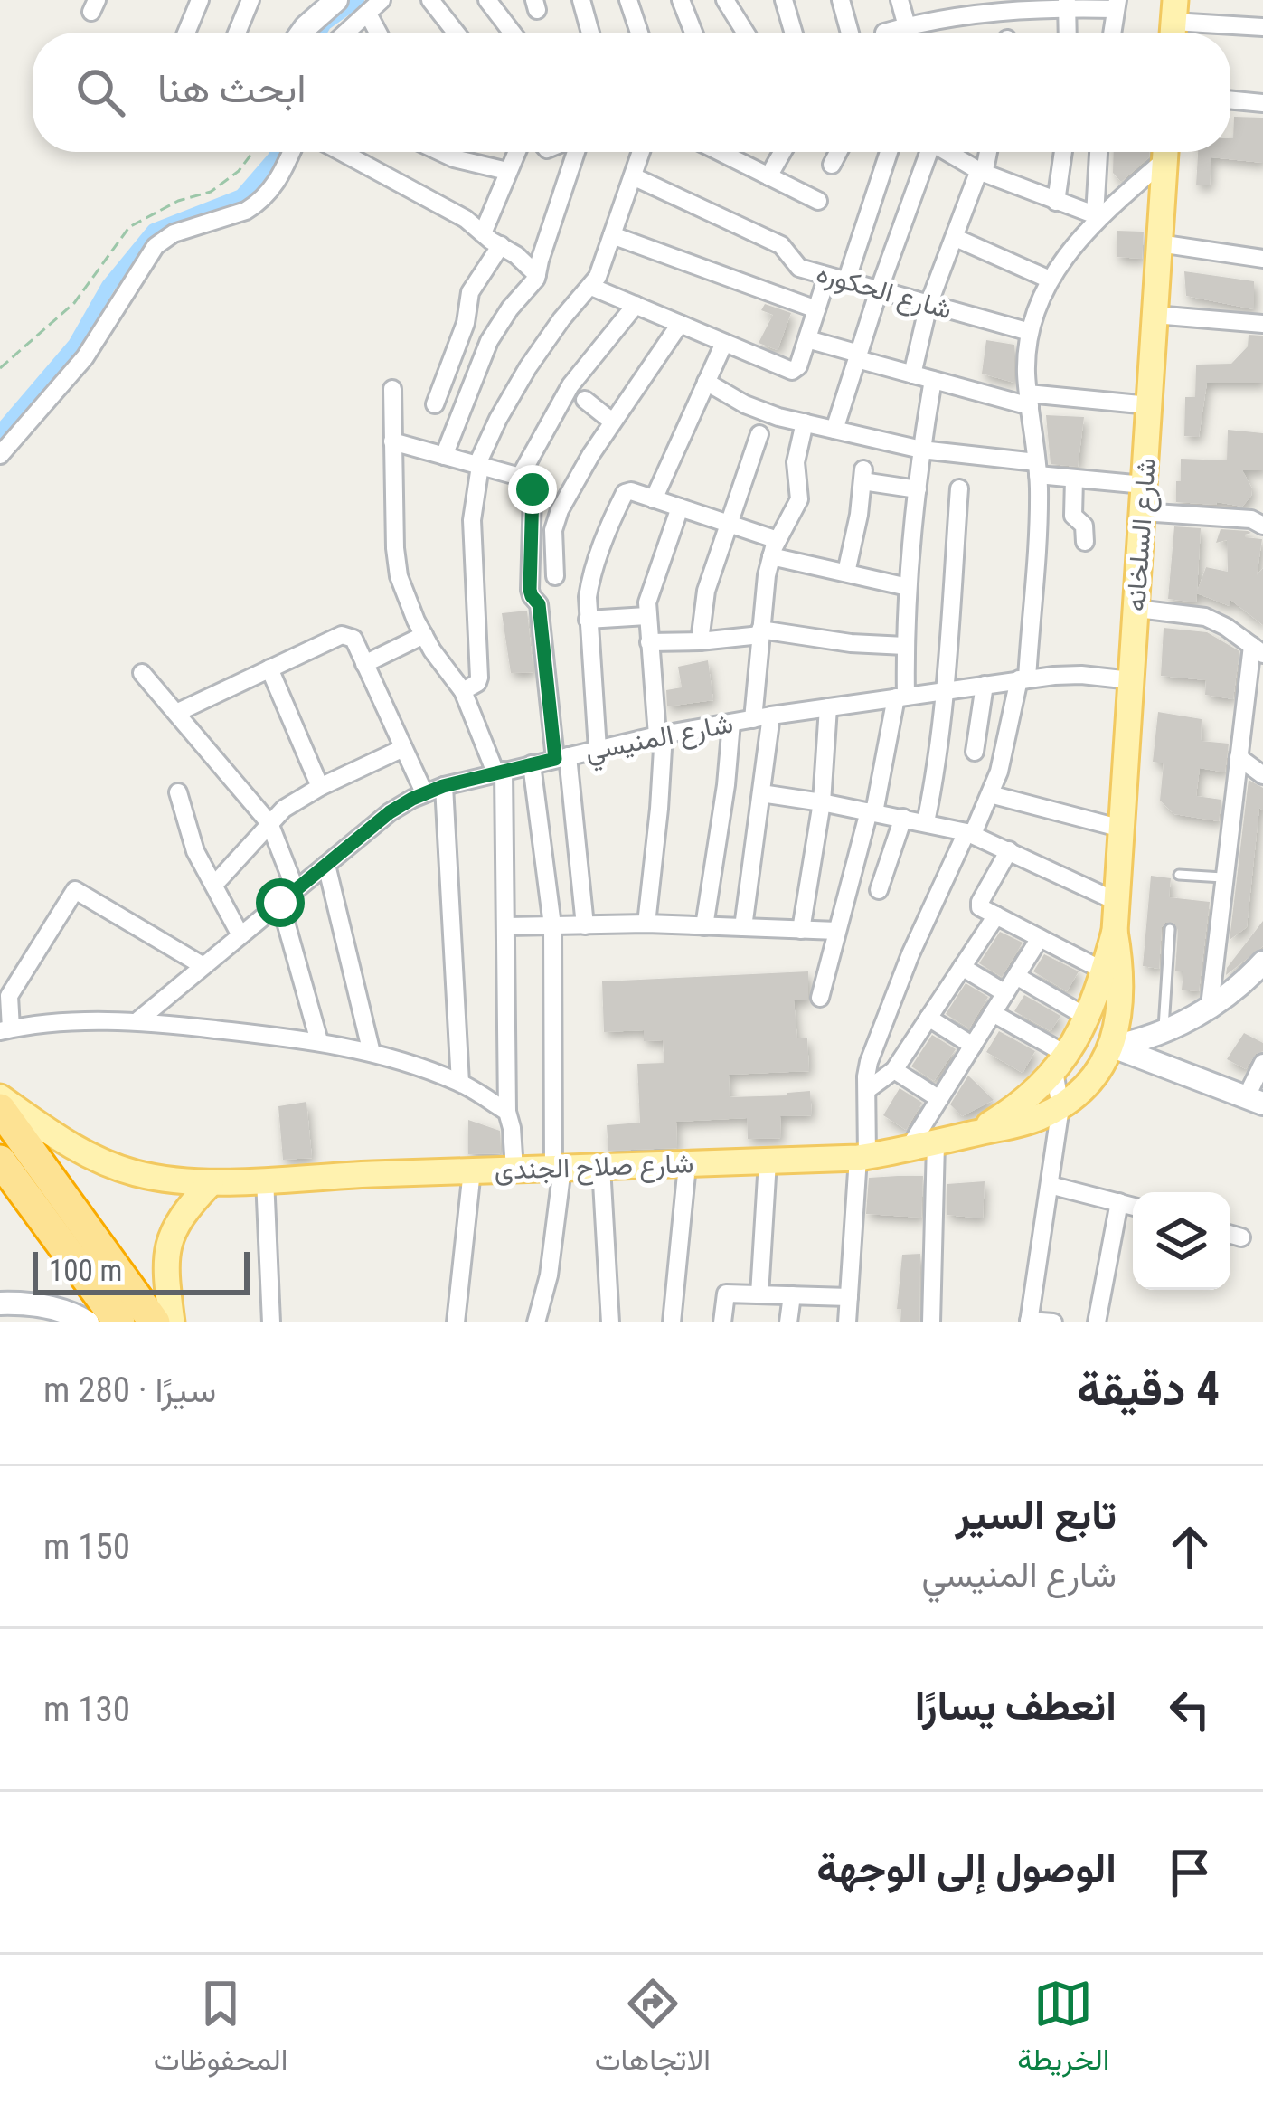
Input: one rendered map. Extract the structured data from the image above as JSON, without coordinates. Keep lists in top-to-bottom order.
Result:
{
  "streets": {
    "main road": ["شارع السلخانه", "شارع صلاح الجندى"],
    "street": ["شارع الحكوره", "شارع المنيسي"]
  },
  "crossings": [
    ["شارع السلخانه", "شارع المنيسي"],
    ["شارع السلخانه", "شارع صلاح الجندى"]
  ],
  "scale_bar": "100 m",
  "page": {
    "search": "ابحث هنا",
    "scale": "100 m",
    "heading": ["4 دقيقة", "سيرًا · 280 m"],
    "list": [
      ["تابع السير", "شارع المنيسي", "150 m"],
      ["انعطف يسارًا", "130 m"],
      "الوصول إلى الوجهة"
    ],
    "nav": ["الخريطة", "الاتجاهات", "المحفوظات"]
  }
}
